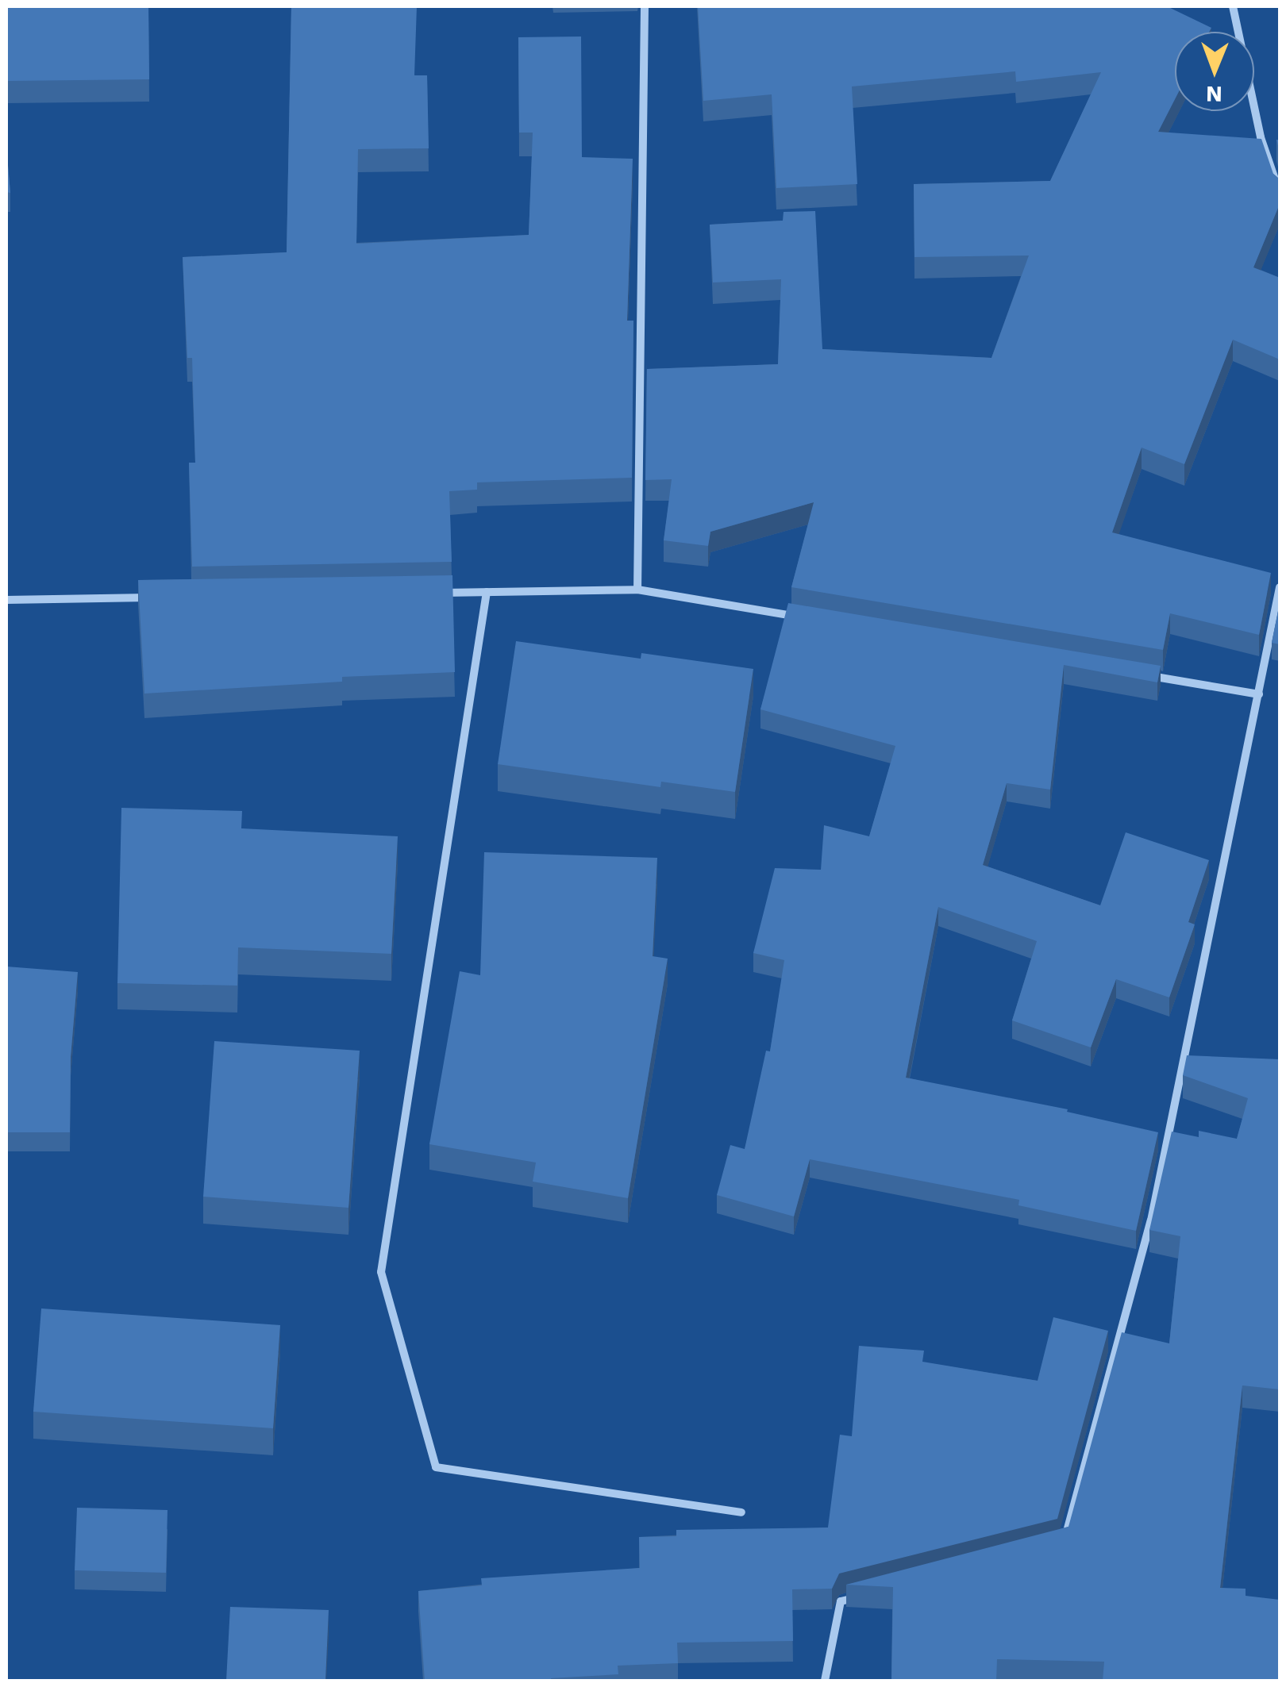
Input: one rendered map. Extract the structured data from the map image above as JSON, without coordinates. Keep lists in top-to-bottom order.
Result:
{
  "north": "bottom"
}
